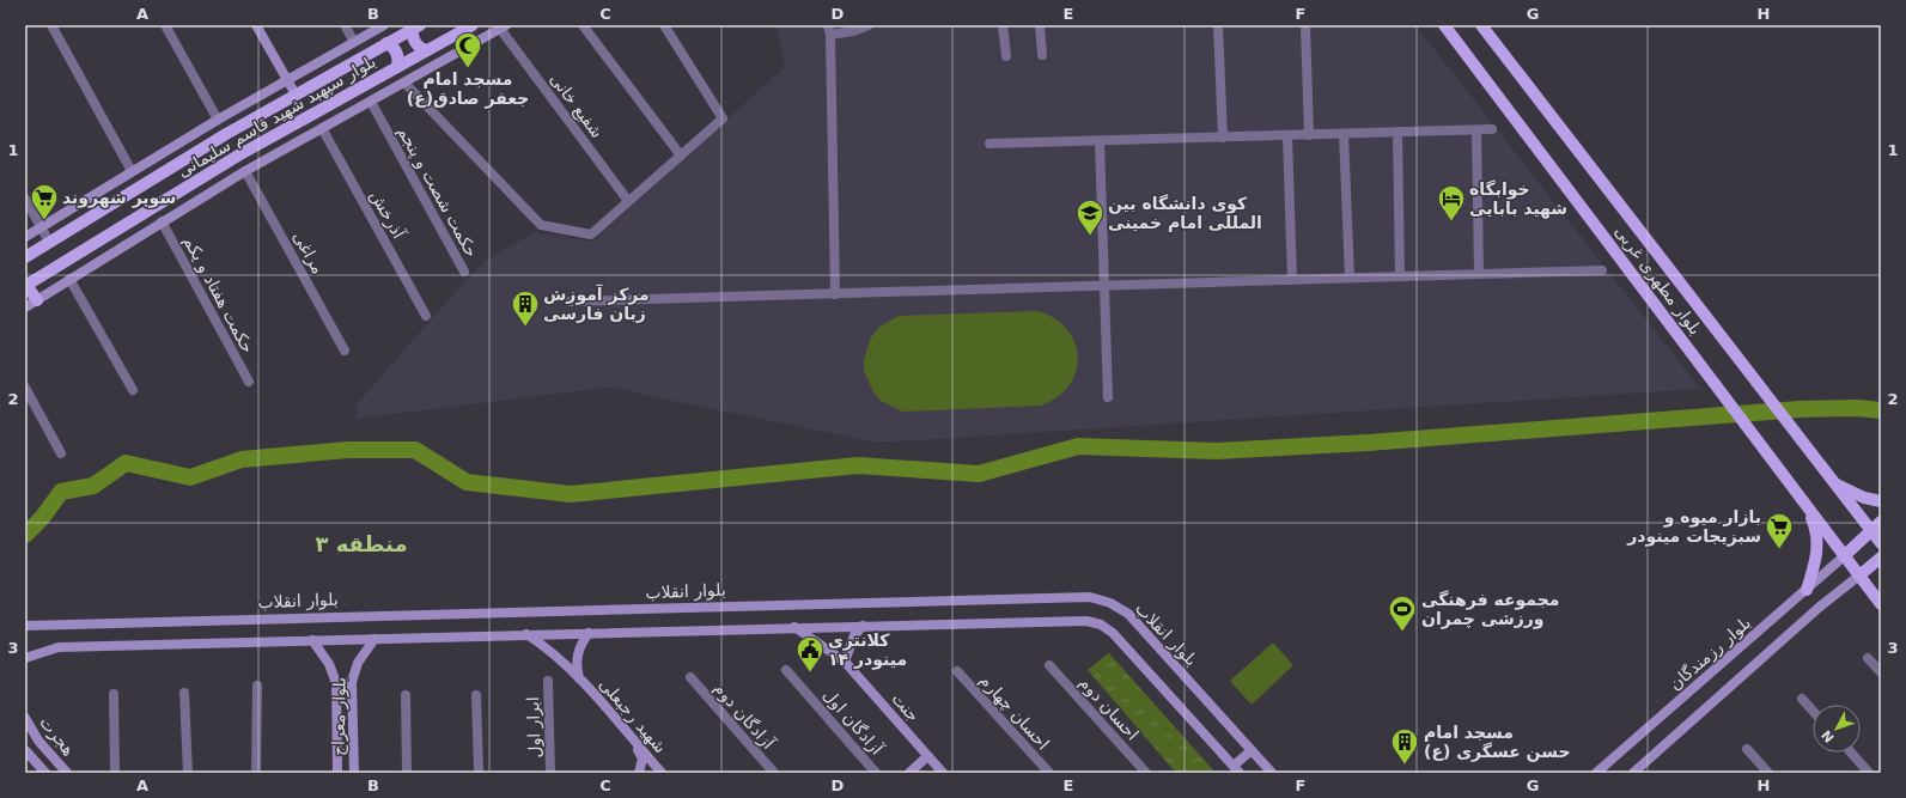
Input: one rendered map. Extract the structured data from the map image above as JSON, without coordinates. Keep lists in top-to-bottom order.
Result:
{
  "streets": {
    "main road": [
      "بلوار سپهبد شهید قاسم سلیمانی",
      "بلوار مطهری غربی",
      "بلوار انقلاب",
      "بلوار رزمندگان",
      "جنت",
      "شهید رجبعلی",
      "بلوار معراج",
      "هجرت"
    ],
    "street": [
      "شفیع خانی",
      "حکمت شصت و پنجم",
      "آذرخش",
      "مراغی",
      "حکمت هفتاد و یکم",
      "احسان دوم",
      "احسان چهارم",
      "آزادگان دوم",
      "آزادگان اول",
      "ابرار اول"
    ]
  },
  "crossings": [
    ["بلوار مطهری غربی", "بلوار رزمندگان"]
  ],
  "districts": ["منطقه ۳"],
  "places": {
    "mosque": ["مسجد امام جعفر صادق(ع)"],
    "supermarket": ["سوپر شهروند", "بازار میوه و سبزیجات مینودر"],
    "hotel": ["خوابگاه شهید بابایی"],
    "school or university": ["کوی دانشگاه بین المللی امام خمینی"],
    "building": ["مرکز آموزش زبان فارسی", "مسجد امام حسن عسگری (ع)"],
    "sports": ["مجموعه فرهنگی ورزشی چمران"],
    "public building": ["کلانتری ۱۴ مینودر"]
  },
  "north": "bottom left",
  "grid": {
    "columns": [
      "A",
      "B",
      "C",
      "D",
      "E",
      "F",
      "G",
      "H"
    ],
    "rows": ["1", "2", "3"]
  }
}
